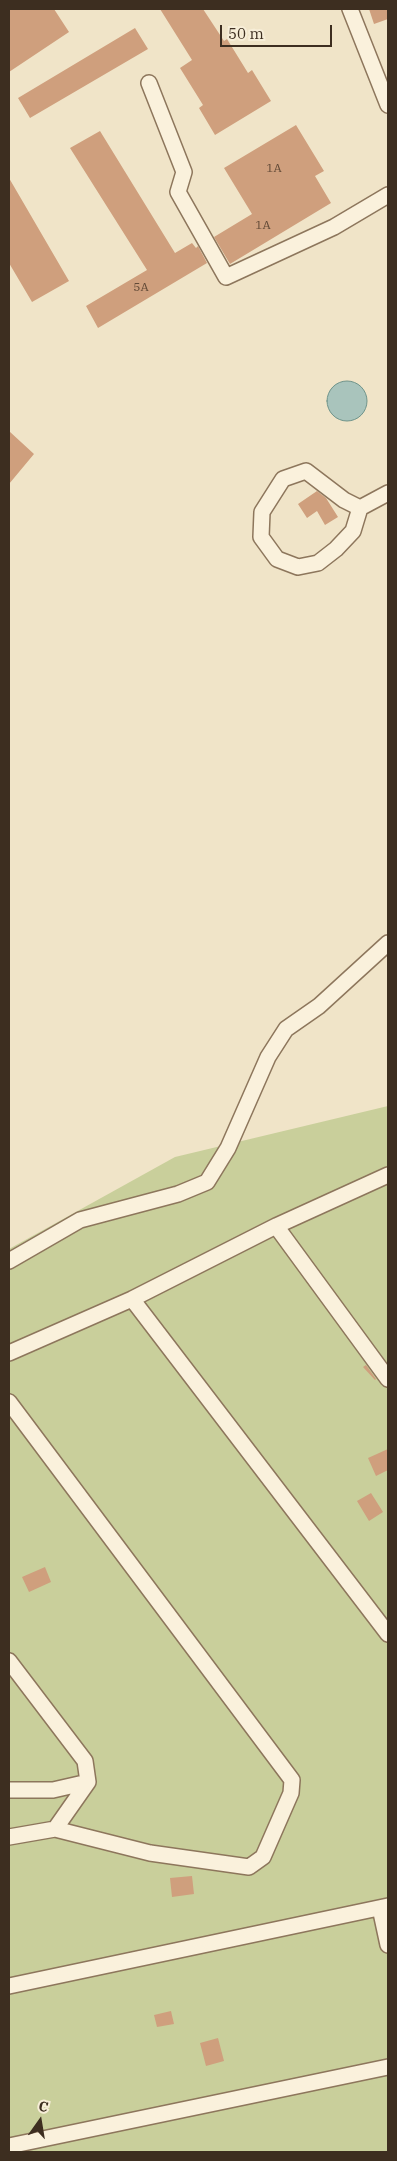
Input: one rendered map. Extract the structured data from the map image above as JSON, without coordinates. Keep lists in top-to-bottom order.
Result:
{
  "house_numbers": ["1А", "1А", "5А"],
  "scale_bar": "50 m",
  "north": "top"
}
